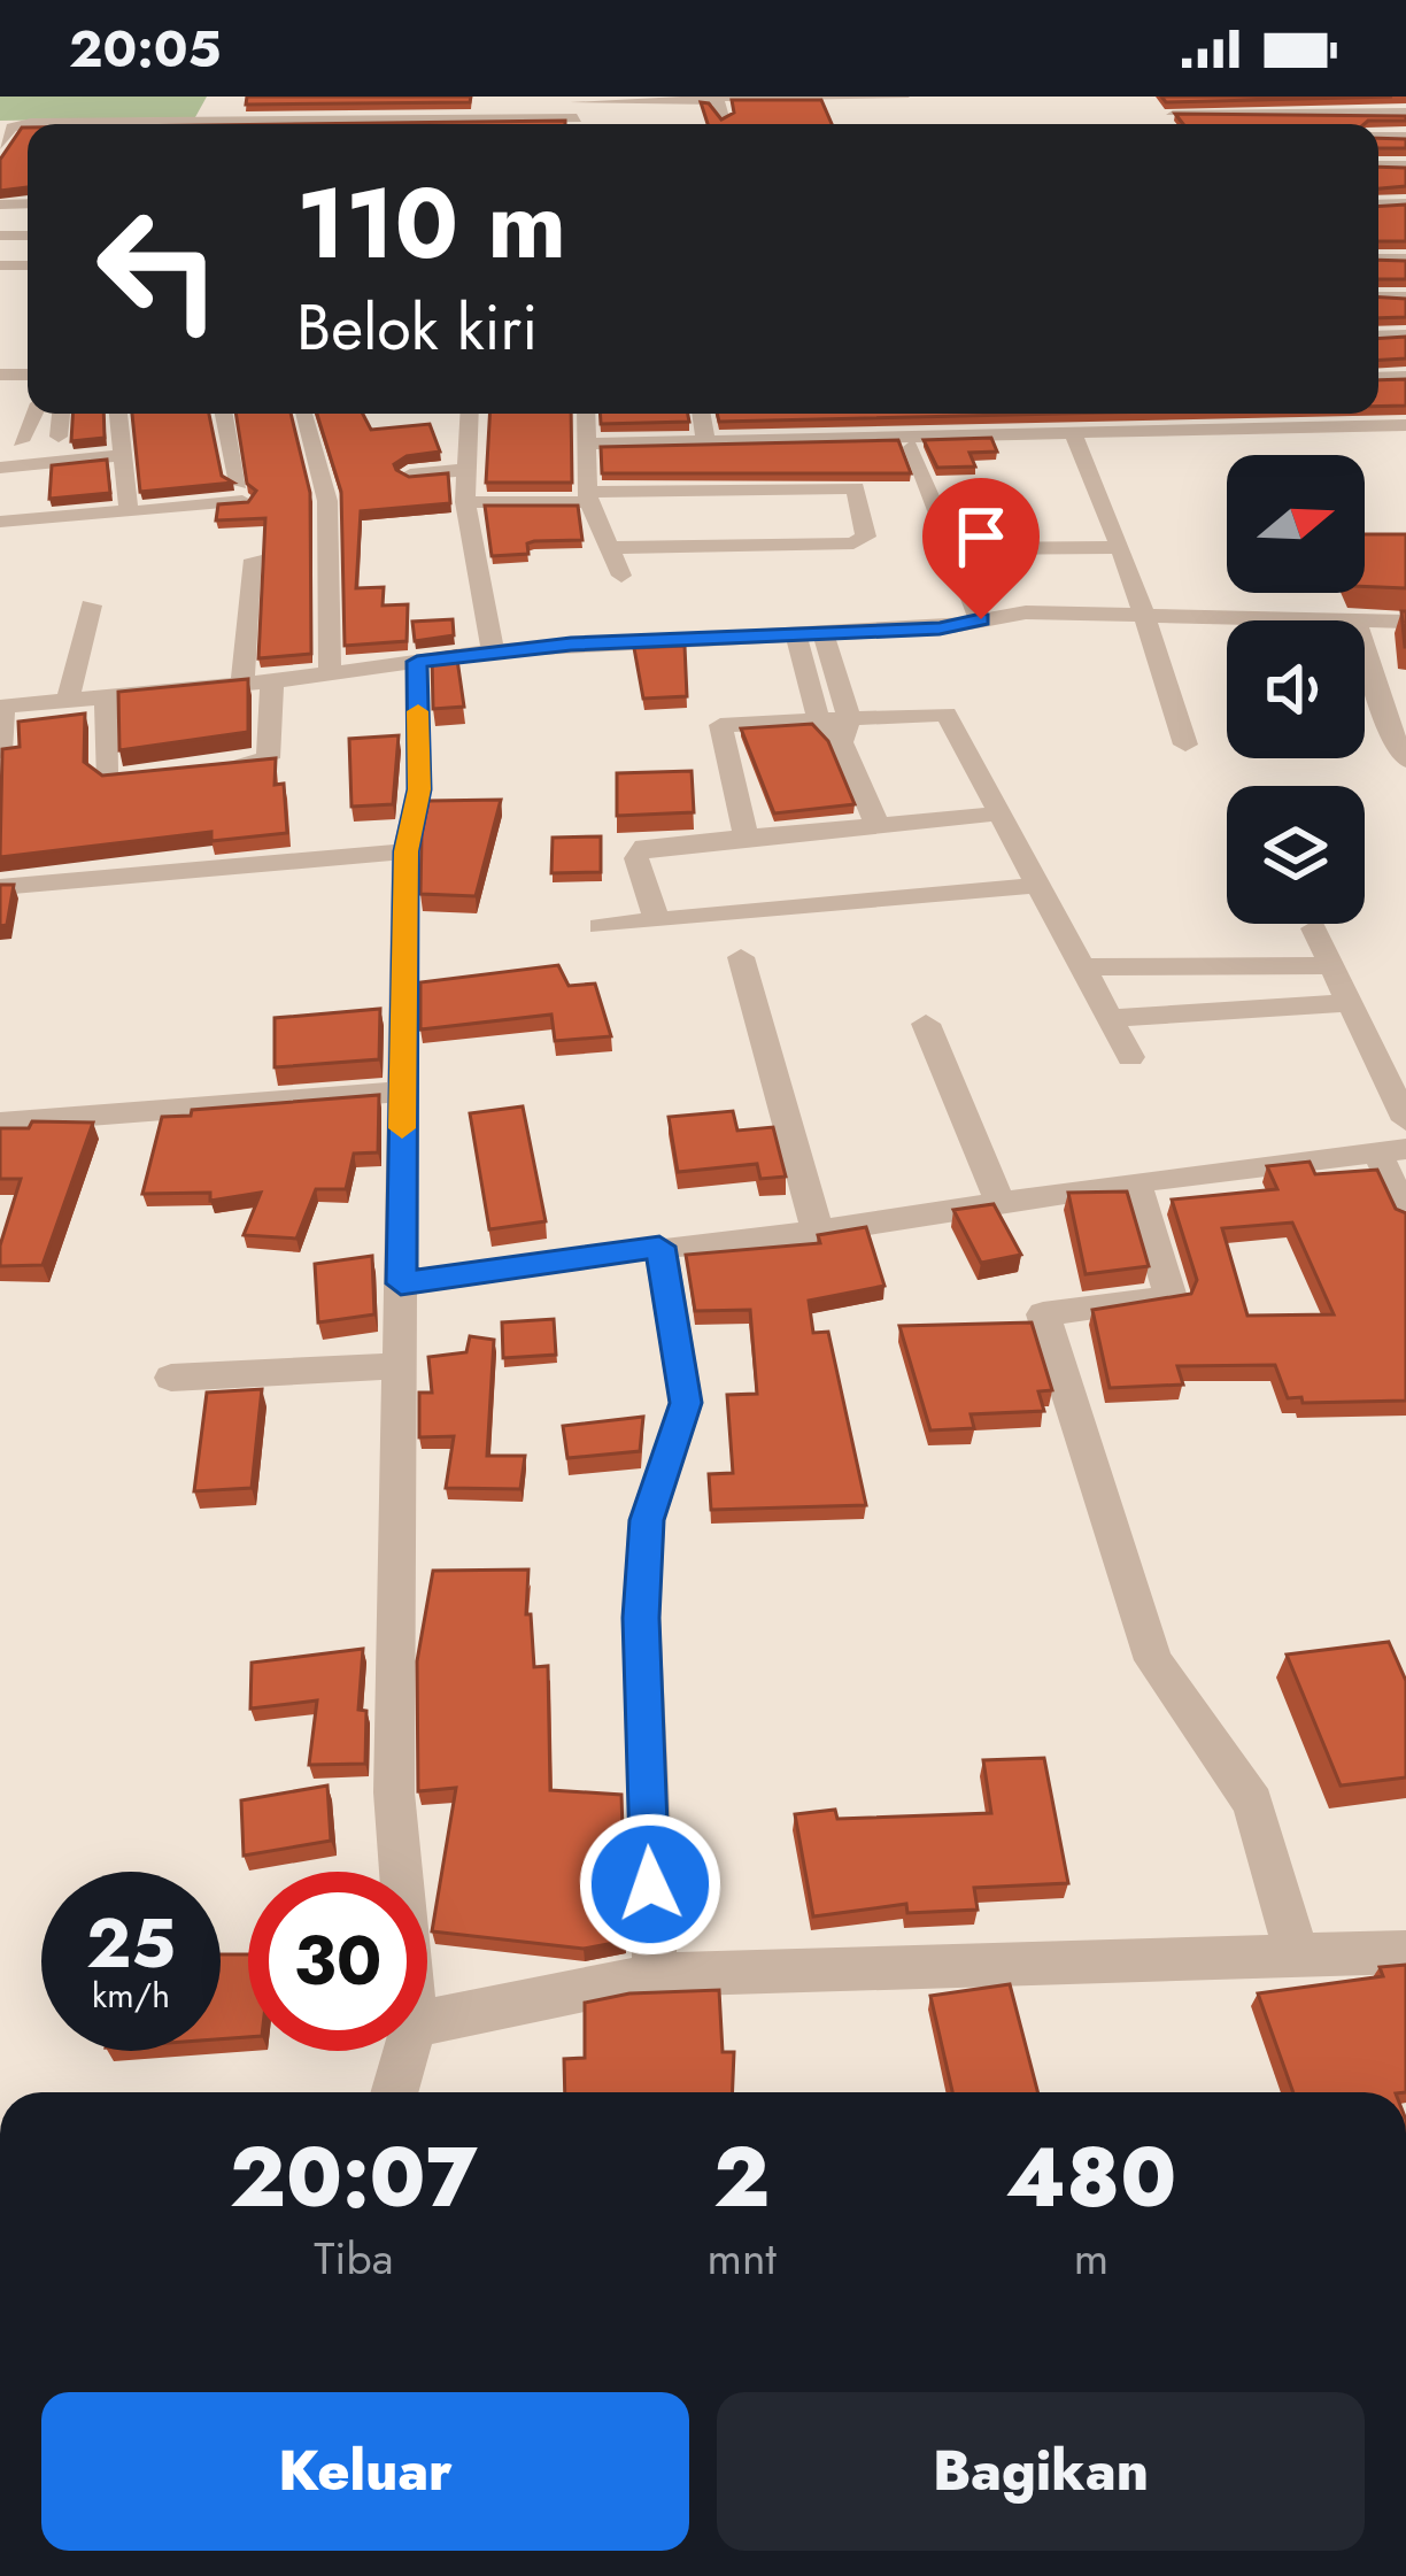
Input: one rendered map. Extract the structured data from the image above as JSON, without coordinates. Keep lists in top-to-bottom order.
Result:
{
  "north": "right",
  "page": {
    "status": "20:05",
    "turn": ["110 m", "Belok kiri"],
    "speed": "25 km/h",
    "limit": "30",
    "eta": [
      "20:07",
      "Tiba",
      "2",
      "mnt",
      "480",
      "m"
    ],
    "buttons": ["Keluar", "Bagikan"]
  }
}
